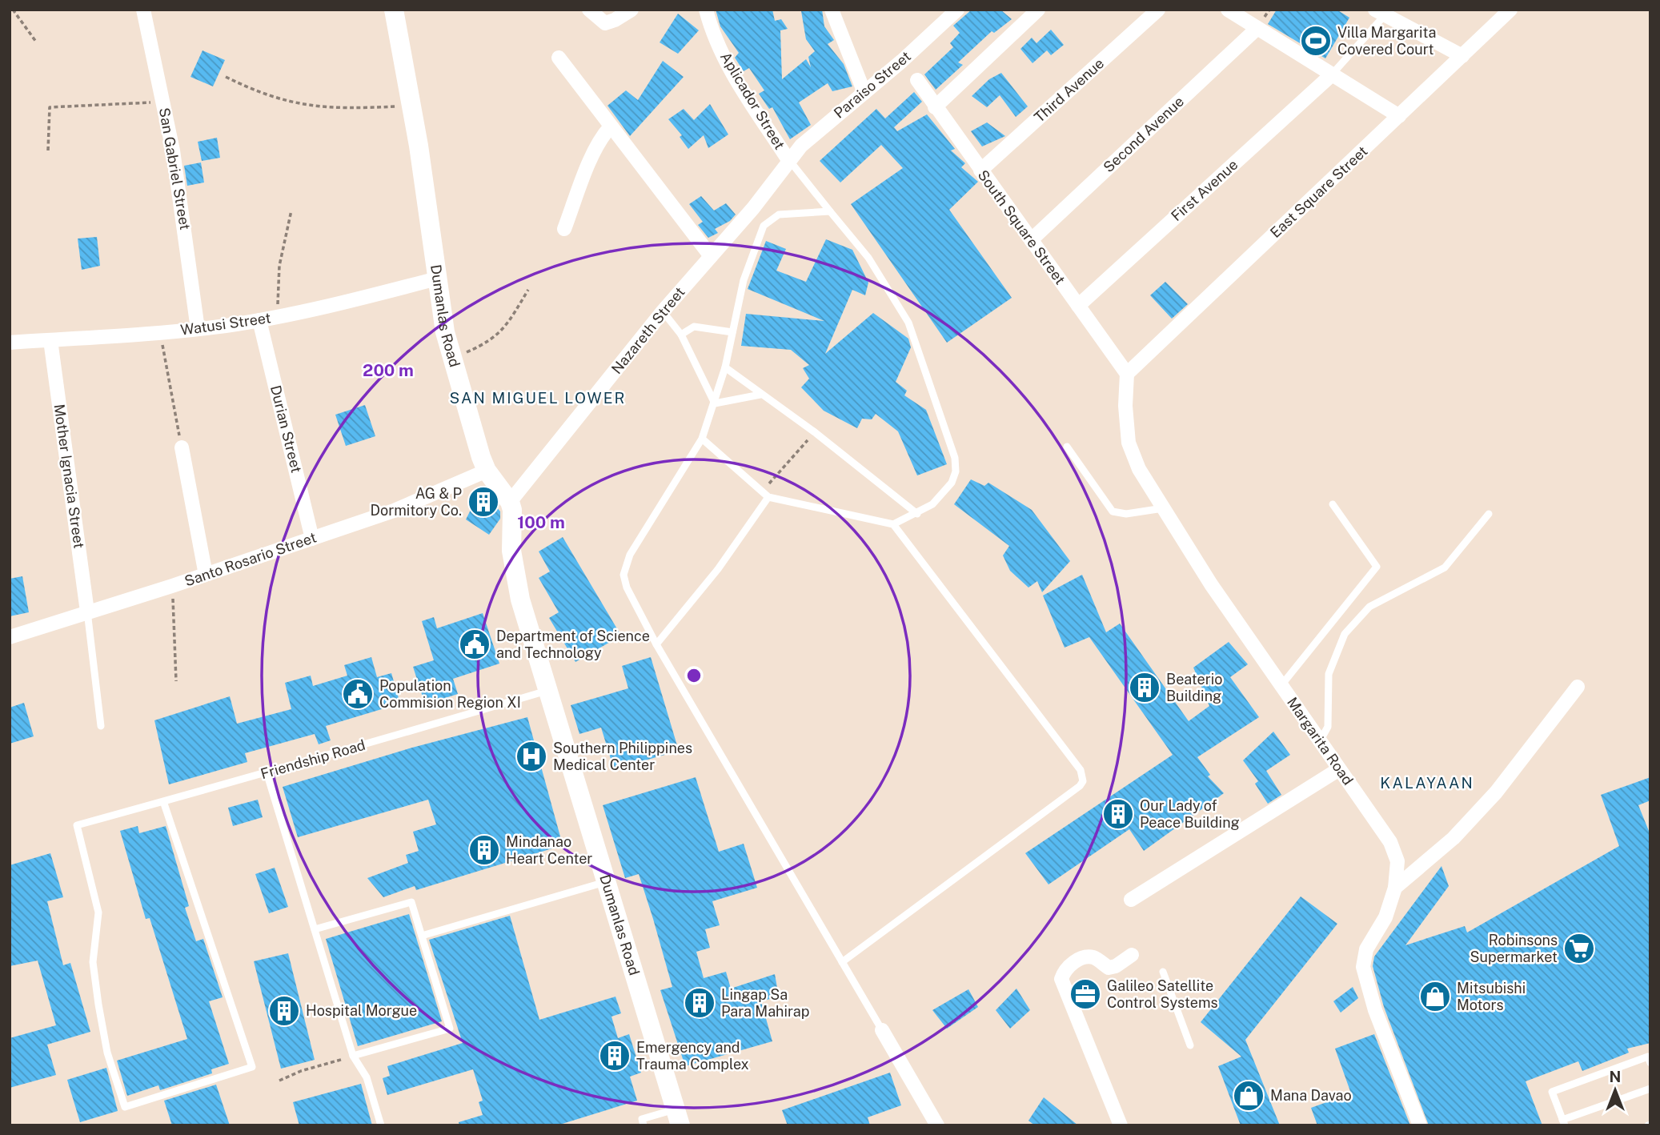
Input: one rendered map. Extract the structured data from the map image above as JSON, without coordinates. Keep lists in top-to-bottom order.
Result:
{
  "streets": {
    "main road": ["Dumanlas Road"],
    "street": [
      "Paraiso Street",
      "Third Avenue",
      "Aplicador Street",
      "Second Avenue",
      "San Gabriel Street",
      "First Avenue",
      "East Square Street",
      "South Square Street",
      "Watusi Street",
      "Nazareth Street",
      "Durian Street",
      "Mother Ignacia Street",
      "Santo Rosario Street",
      "Margarita Road"
    ],
    "lane": ["Friendship Road"]
  },
  "crossings": [
    ["Paraiso Street", "Aplicador Street"],
    ["Paraiso Street", "Nazareth Street"],
    ["Third Avenue", "South Square Street"],
    ["Aplicador Street", "Nazareth Street"],
    ["Second Avenue", "South Square Street"],
    ["San Gabriel Street", "Watusi Street"],
    ["First Avenue", "South Square Street"],
    ["East Square Street", "South Square Street"],
    ["East Square Street", "Margarita Road"],
    ["South Square Street", "Margarita Road"],
    ["Dumanlas Road", "Watusi Street"],
    ["Dumanlas Road", "Nazareth Street"],
    ["Dumanlas Road", "Santo Rosario Street"],
    ["Dumanlas Road", "Friendship Road"],
    ["Watusi Street", "Durian Street"],
    ["Watusi Street", "Mother Ignacia Street"],
    ["Durian Street", "Santo Rosario Street"],
    ["Mother Ignacia Street", "Santo Rosario Street"]
  ],
  "districts": ["SAN MIGUEL LOWER", "KALAYAAN"],
  "places": {
    "sports": ["Villa Margarita Covered Court"],
    "building": [
      "AG & P Dormitory Co.",
      "Beaterio Building",
      "Our Lady of Peace Building",
      "Mindanao Heart Center",
      "Lingap Sa Para Mahirap",
      "Hospital Morgue",
      "Emergency and Trauma Complex"
    ],
    "public building": ["Department of Science and Technology", "Population Commision Region XI"],
    "hospital": ["Southern Philippines Medical Center"],
    "supermarket": ["Robinsons Supermarket"],
    "office": ["Galileo Satellite Control Systems"],
    "shop": ["Mitsubishi Motors", "Mana Davao"]
  },
  "north": "top",
  "rings": ["200 m", "100 m"]
}
